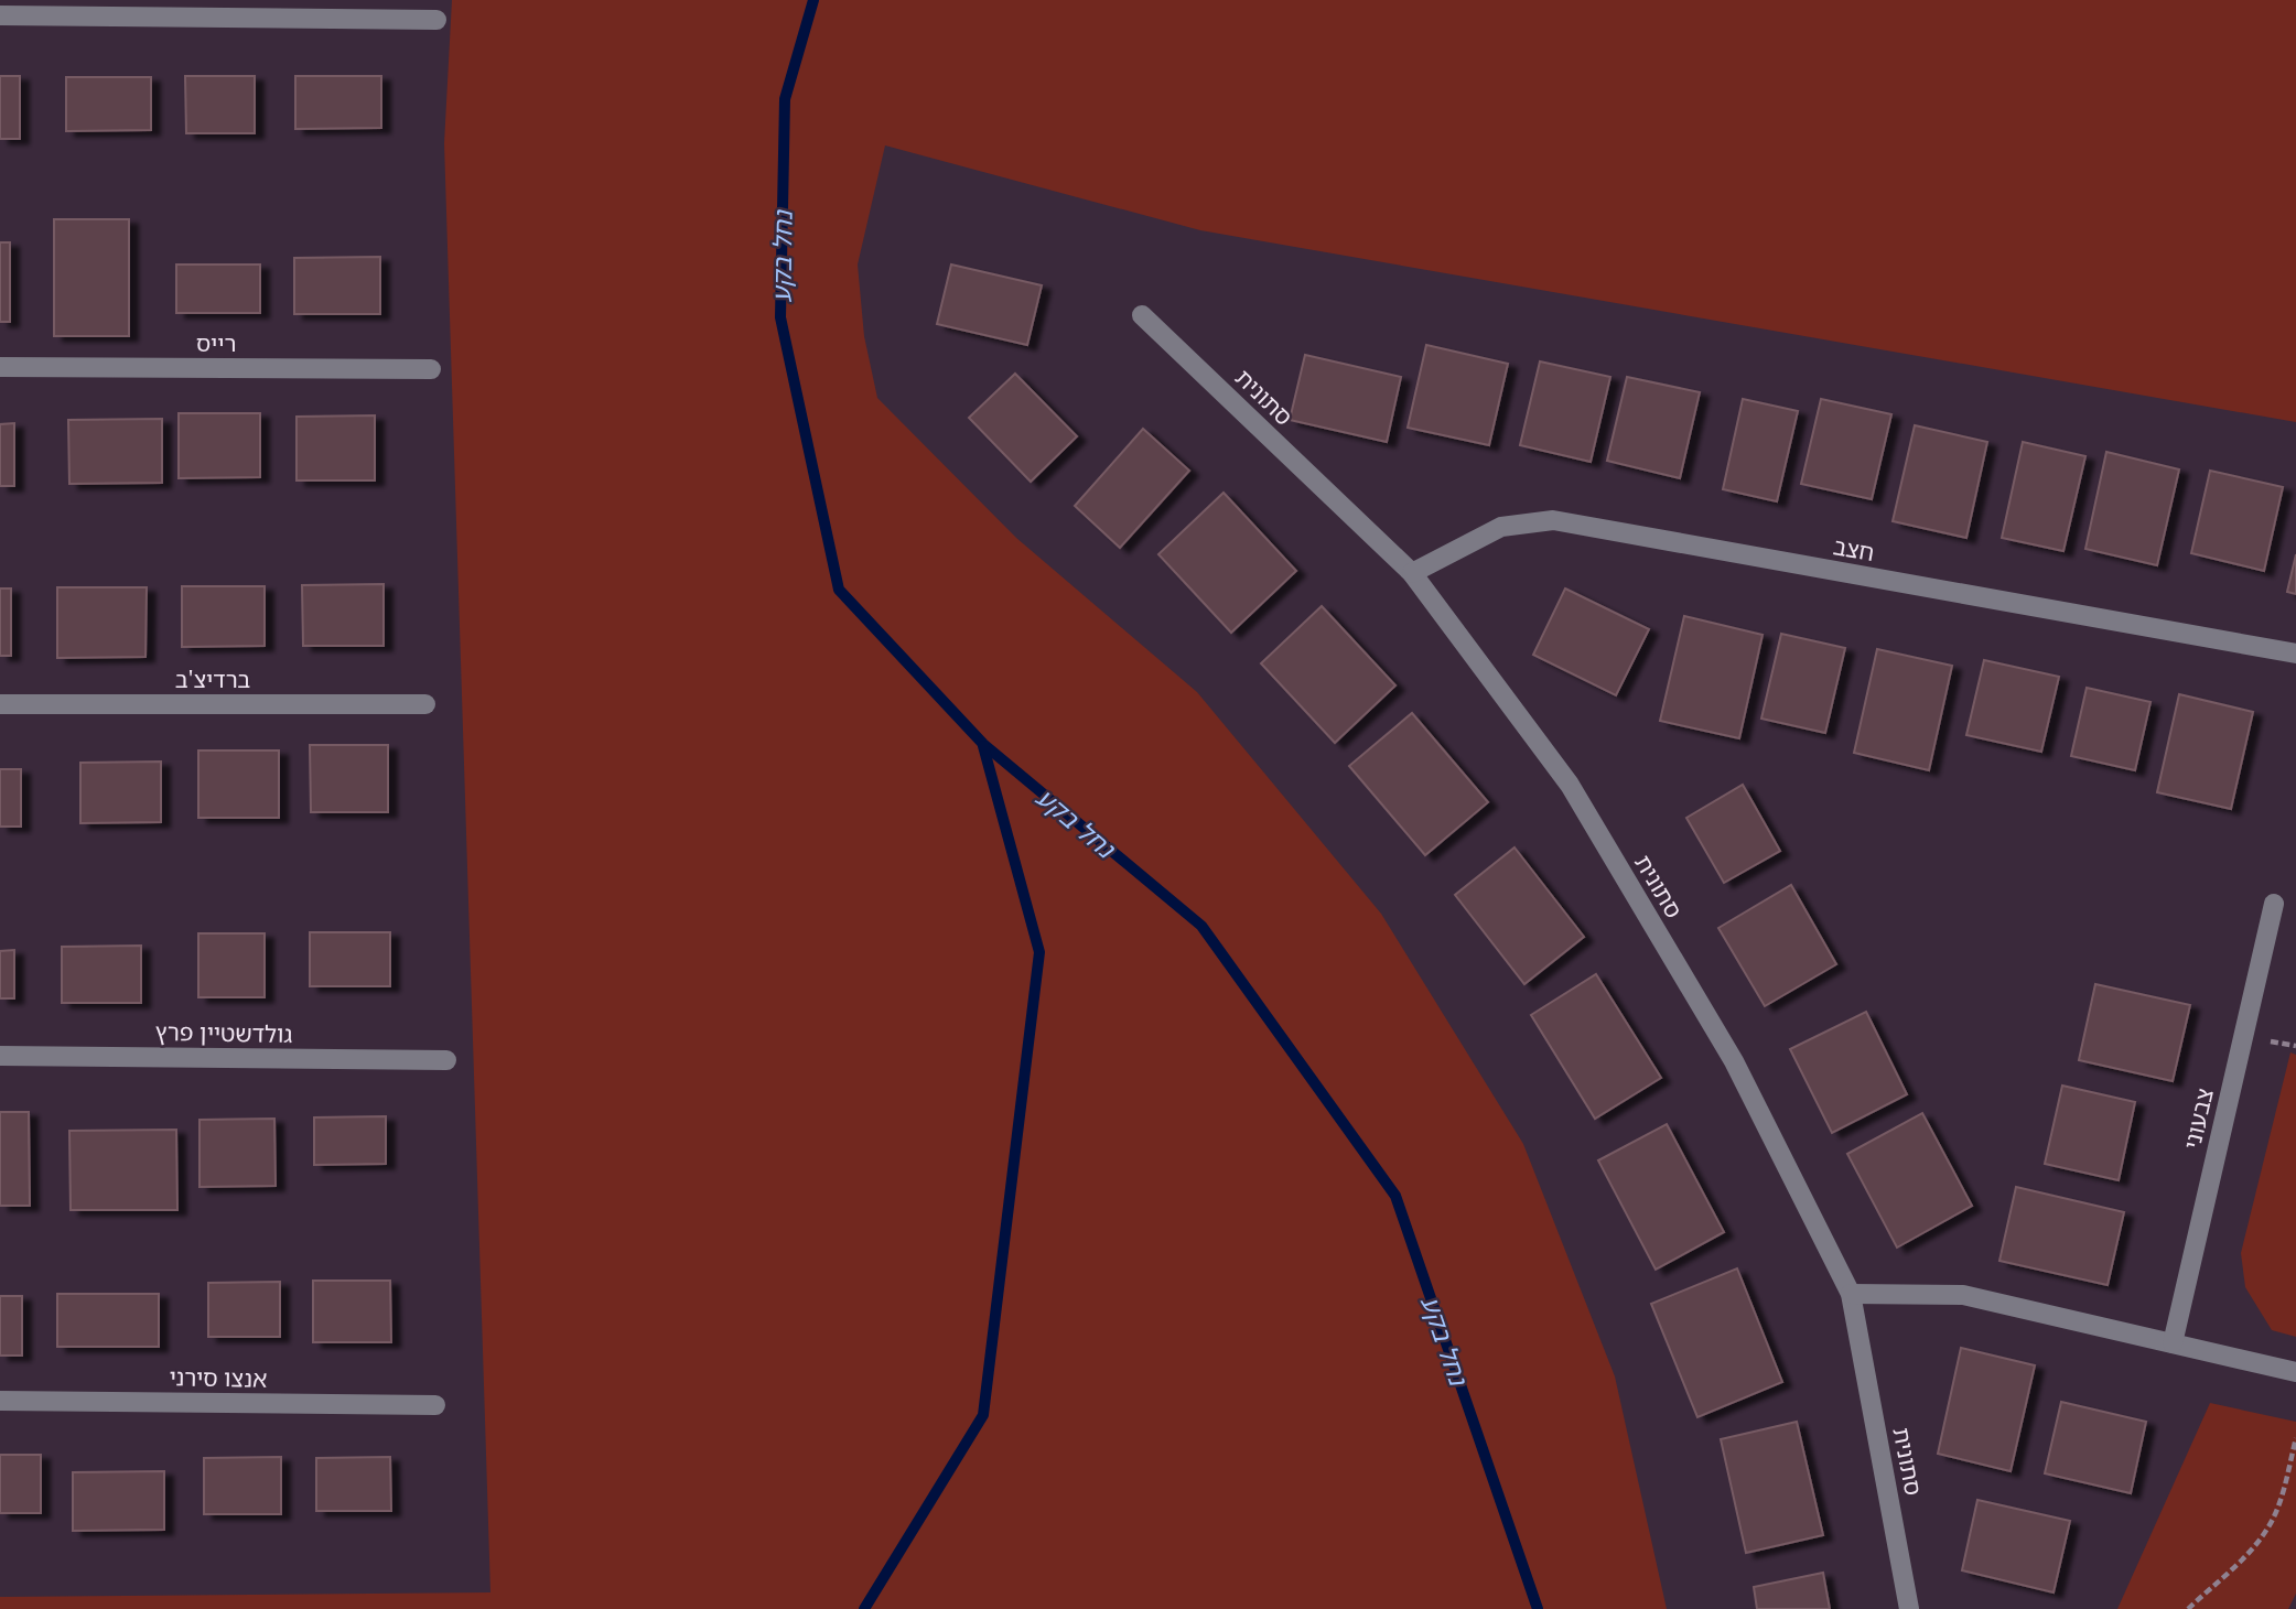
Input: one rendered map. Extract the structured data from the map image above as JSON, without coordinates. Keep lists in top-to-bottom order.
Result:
{
  "streets": {
    "street": [
      "רייס",
      "סתונית",
      "חצב",
      "ברדיצ'ב",
      "גולדשטיין פרץ",
      "צבעוני",
      "אנצו סירני"
    ]
  },
  "crossings": [
    ["סתונית", "חצב"]
  ],
  "water": ["נחל בקע"]
}
